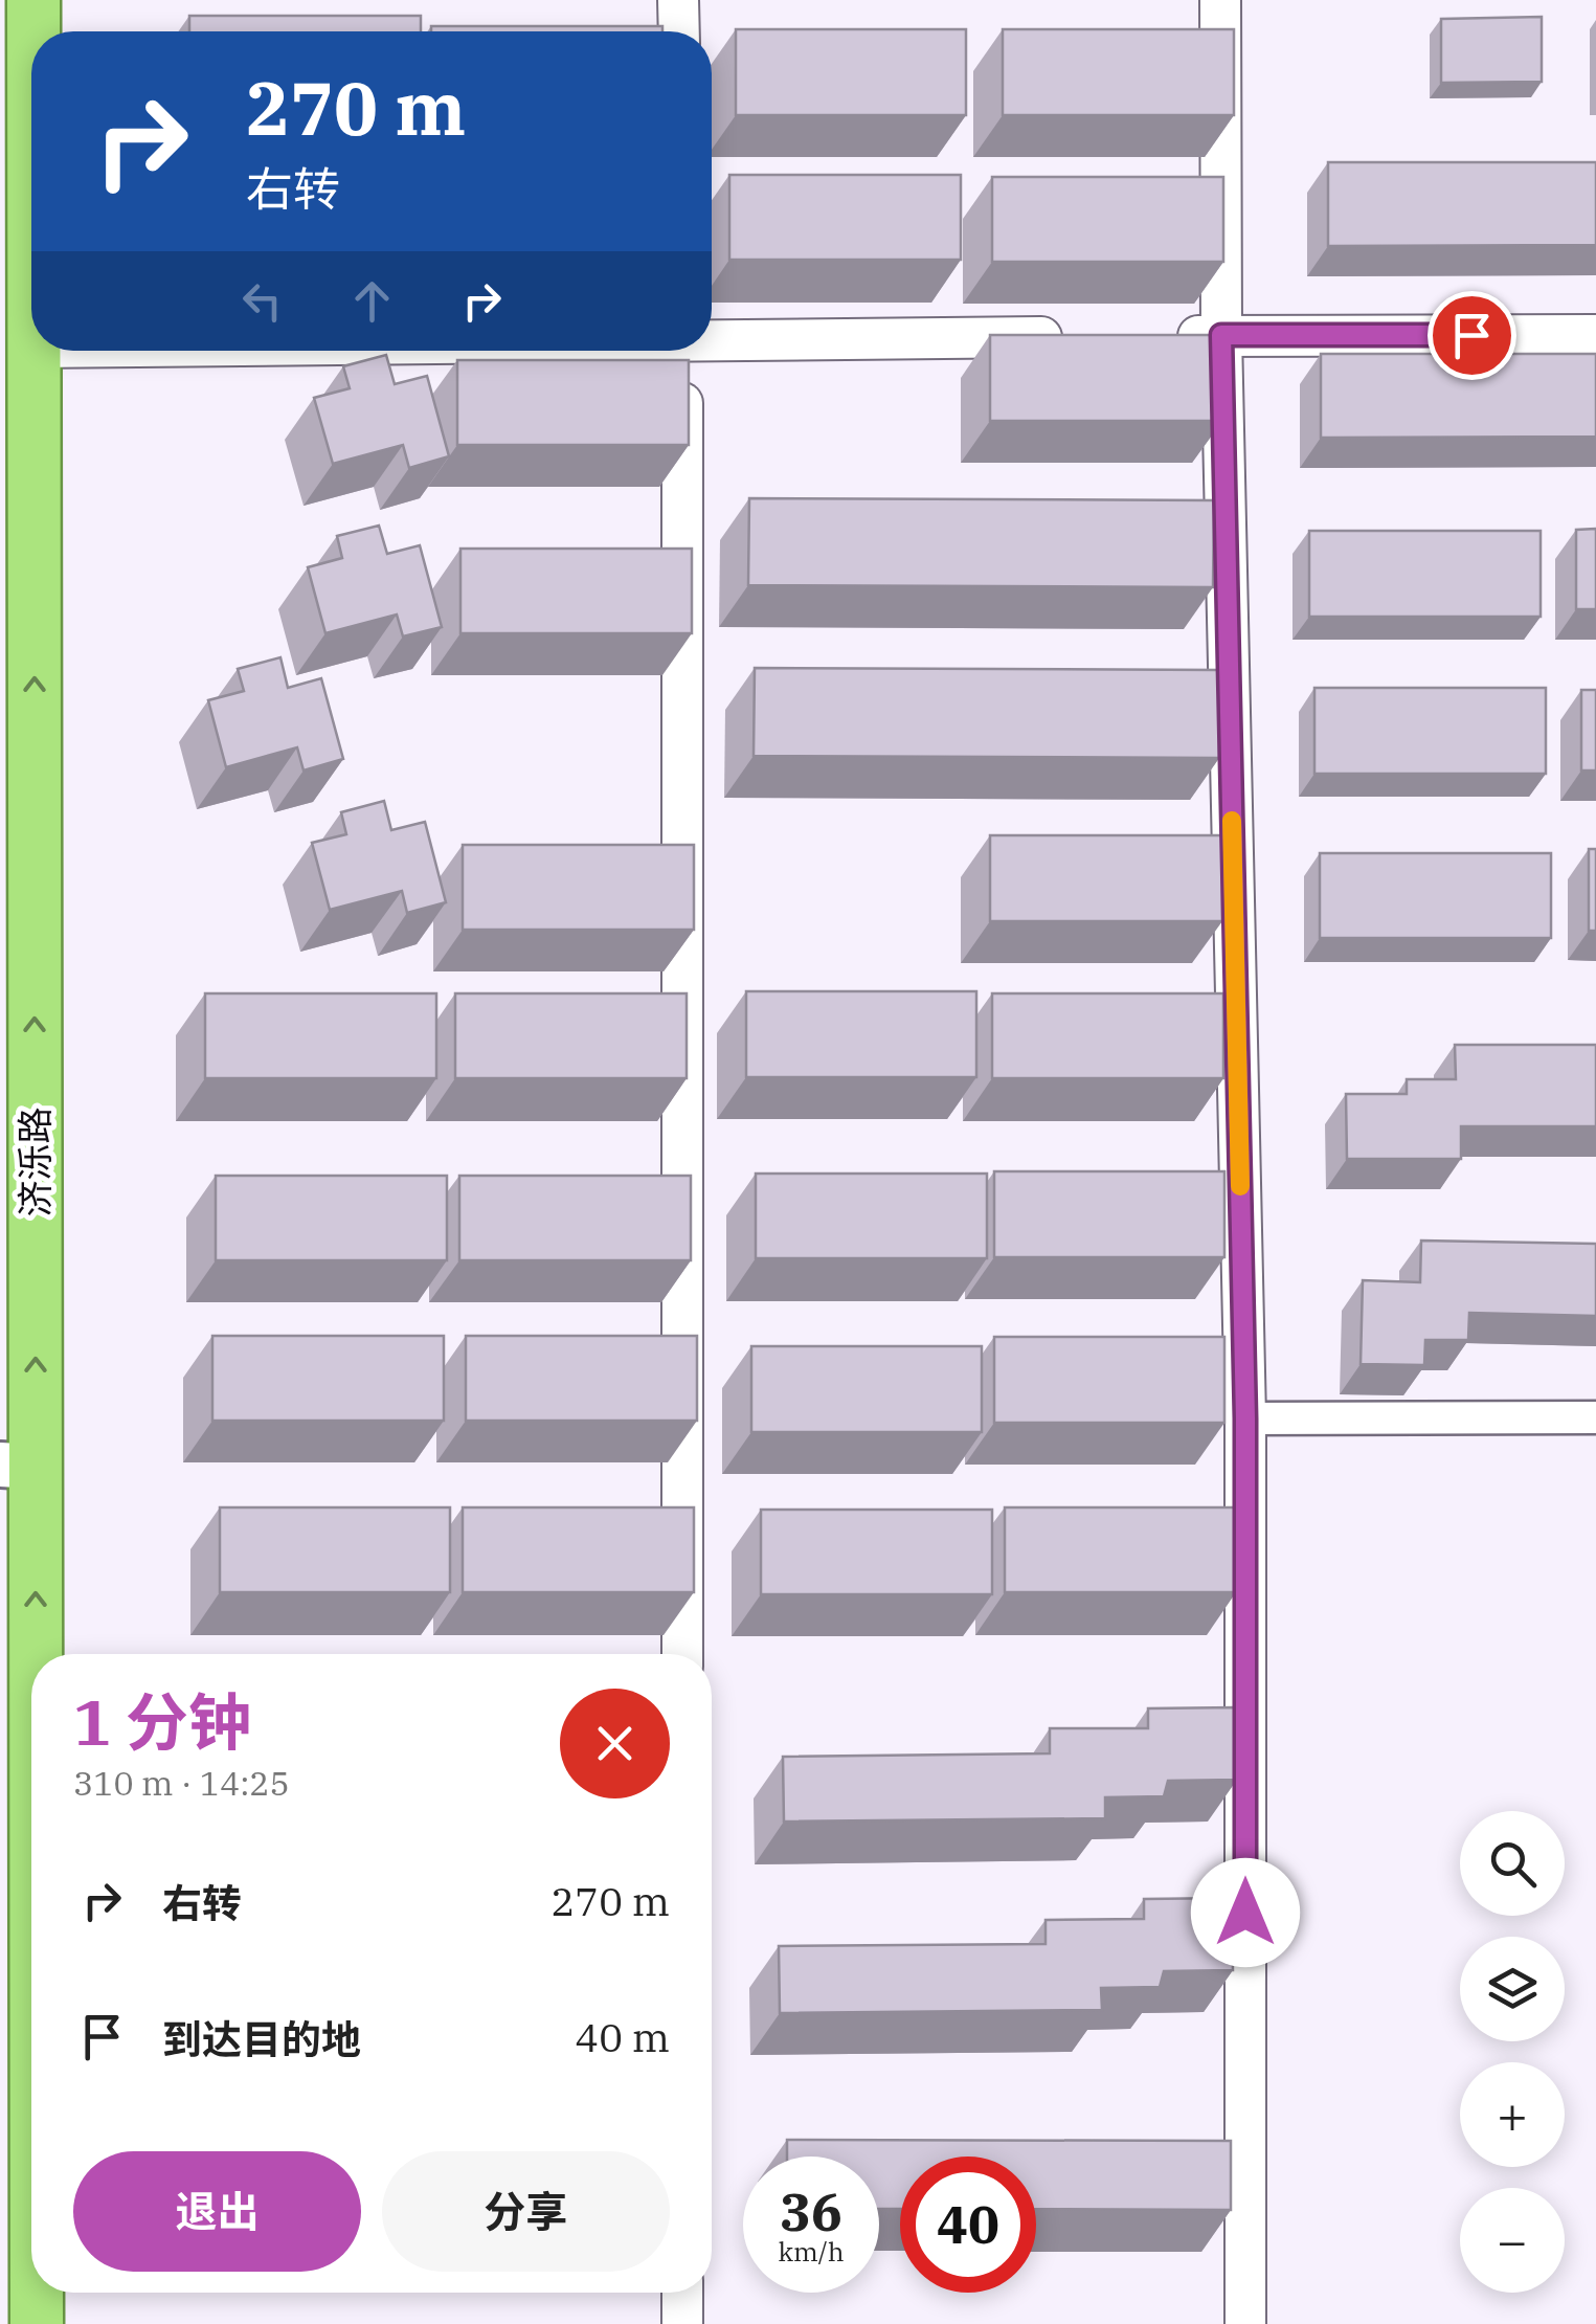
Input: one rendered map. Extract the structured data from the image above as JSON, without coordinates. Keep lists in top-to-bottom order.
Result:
{
  "streets": {
    "highway": ["济泺路"]
  },
  "one_way": ["济泺路"],
  "page": {
    "turn": ["270 m", "右转"],
    "heading": ["1 分钟", "310 m · 14:25"],
    "map_buttons": ["+", "−"],
    "list": [
      {
        "name": "右转",
        "value": "270 m"
      },
      {
        "name": "到达目的地",
        "value": "40 m"
      }
    ],
    "buttons": ["退出", "分享"],
    "speed": "36 km/h",
    "limit": "40"
  }
}
